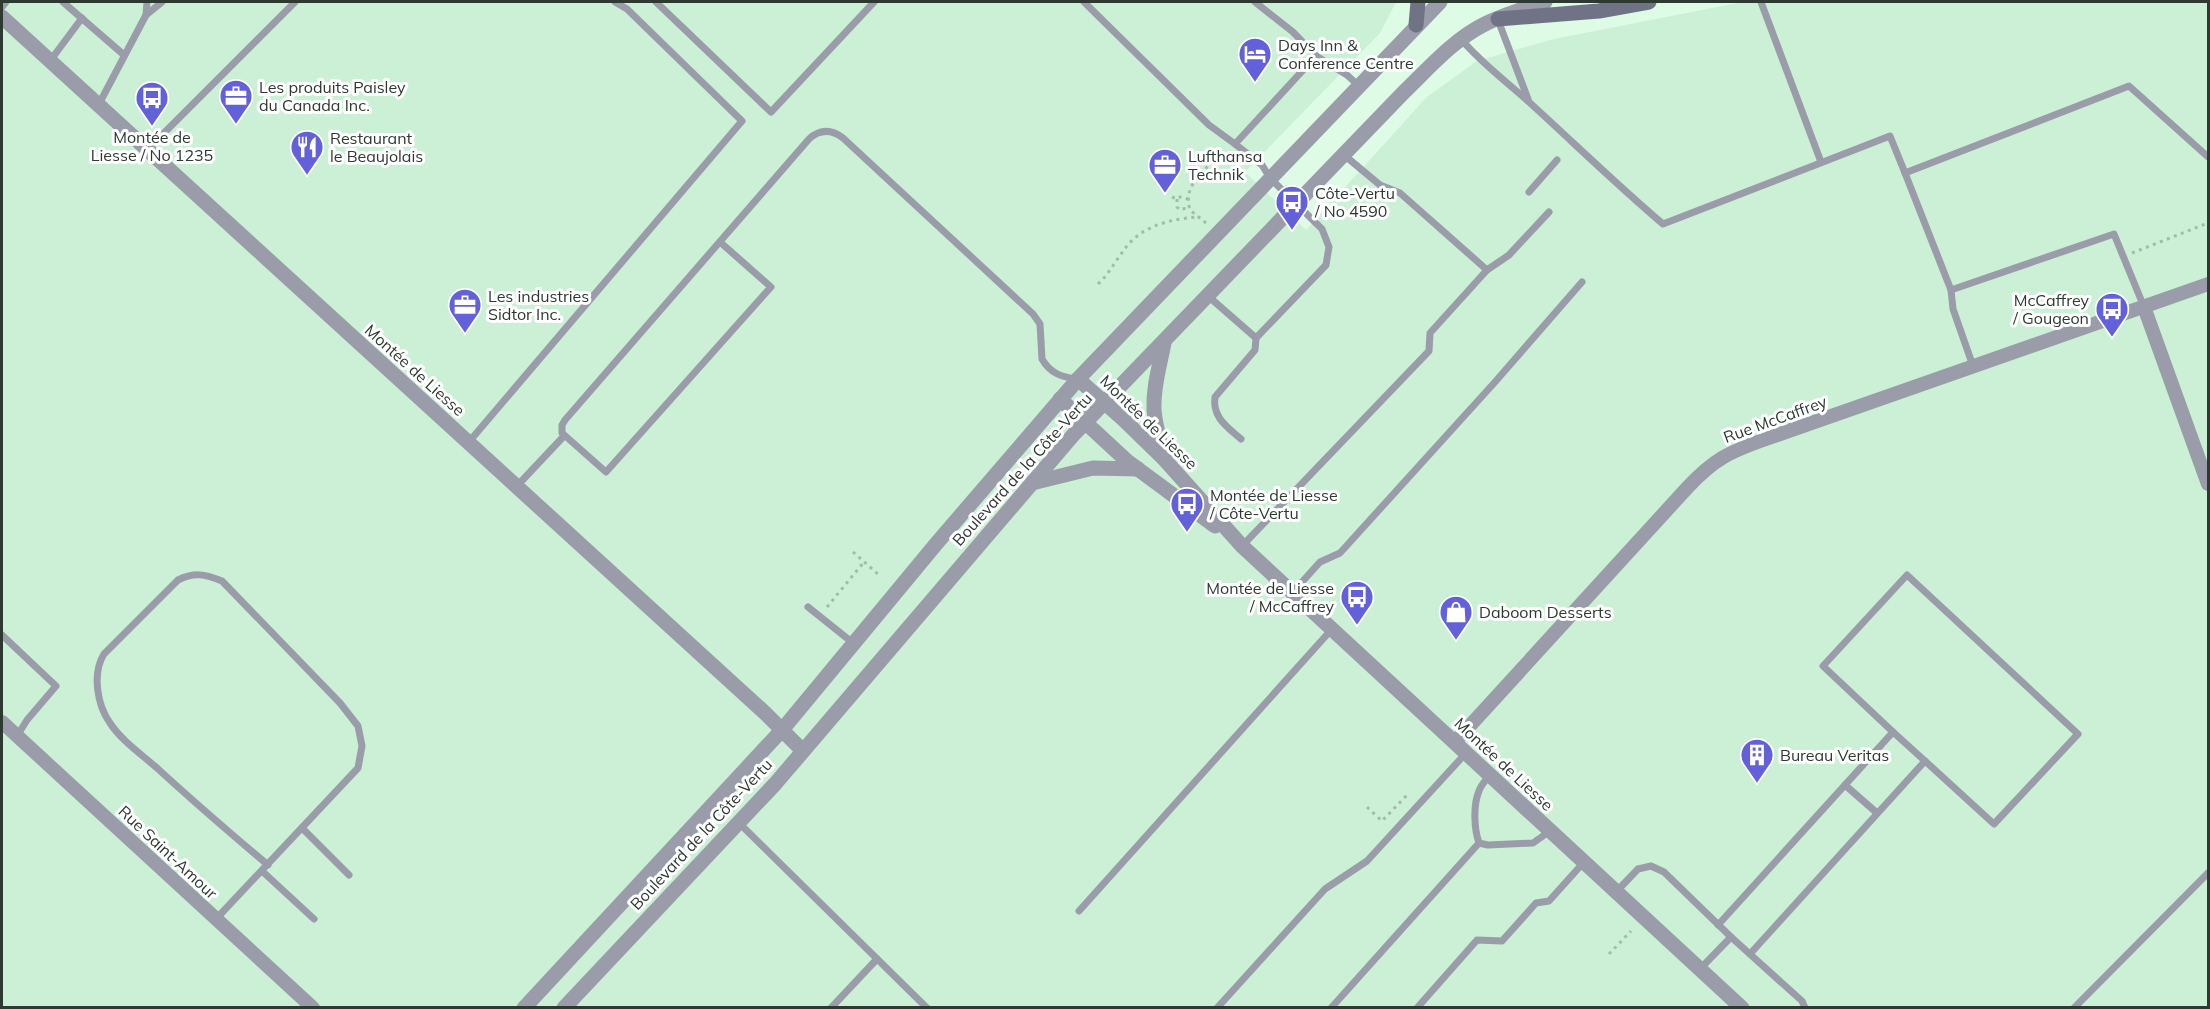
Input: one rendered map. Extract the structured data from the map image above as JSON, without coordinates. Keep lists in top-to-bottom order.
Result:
{
  "streets": {
    "street": [
      "Montée de Liesse",
      "Rue McCaffrey",
      "Boulevard de la Côte-Vertu",
      "Rue Saint-Amour"
    ]
  },
  "crossings": [
    ["Montée de Liesse", "Rue McCaffrey"],
    ["Montée de Liesse", "Boulevard de la Côte-Vertu"]
  ],
  "places": {
    "hotel": ["Days Inn & Conference Centre"],
    "office": ["Les produits Paisley du Canada Inc.", "Lufthansa Technik", "Les industries Sidtor Inc."],
    "bus stop": [
      "Montée de Liesse / No 1235",
      "Côte-Vertu / No 4590",
      "McCaffrey / Gougeon",
      "Montée de Liesse / Côte-Vertu",
      "Montée de Liesse / McCaffrey"
    ],
    "restaurant": ["Restaurant le Beaujolais"],
    "shop": ["Daboom Desserts"],
    "building": ["Bureau Veritas"]
  }
}
